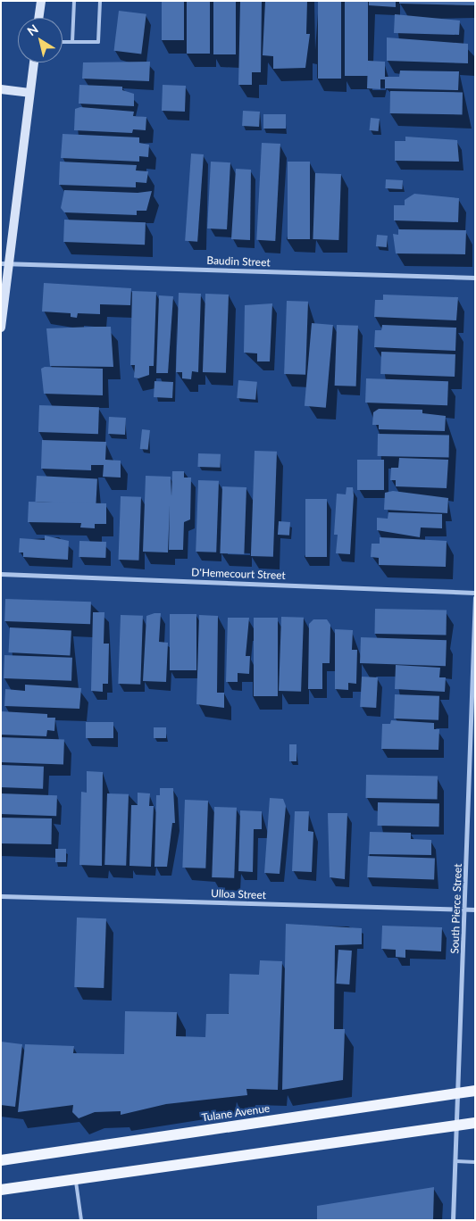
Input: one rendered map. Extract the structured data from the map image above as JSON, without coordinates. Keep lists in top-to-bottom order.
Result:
{
  "streets": {
    "main road": ["Tulane Avenue"],
    "street": [
      "Baudin Street",
      "D'Hemecourt Street",
      "Ulloa Street",
      "South Pierce Street"
    ]
  },
  "crossings": [
    ["Ulloa Street", "South Pierce Street"],
    ["South Pierce Street", "Tulane Avenue"]
  ],
  "north": "top left"
}
